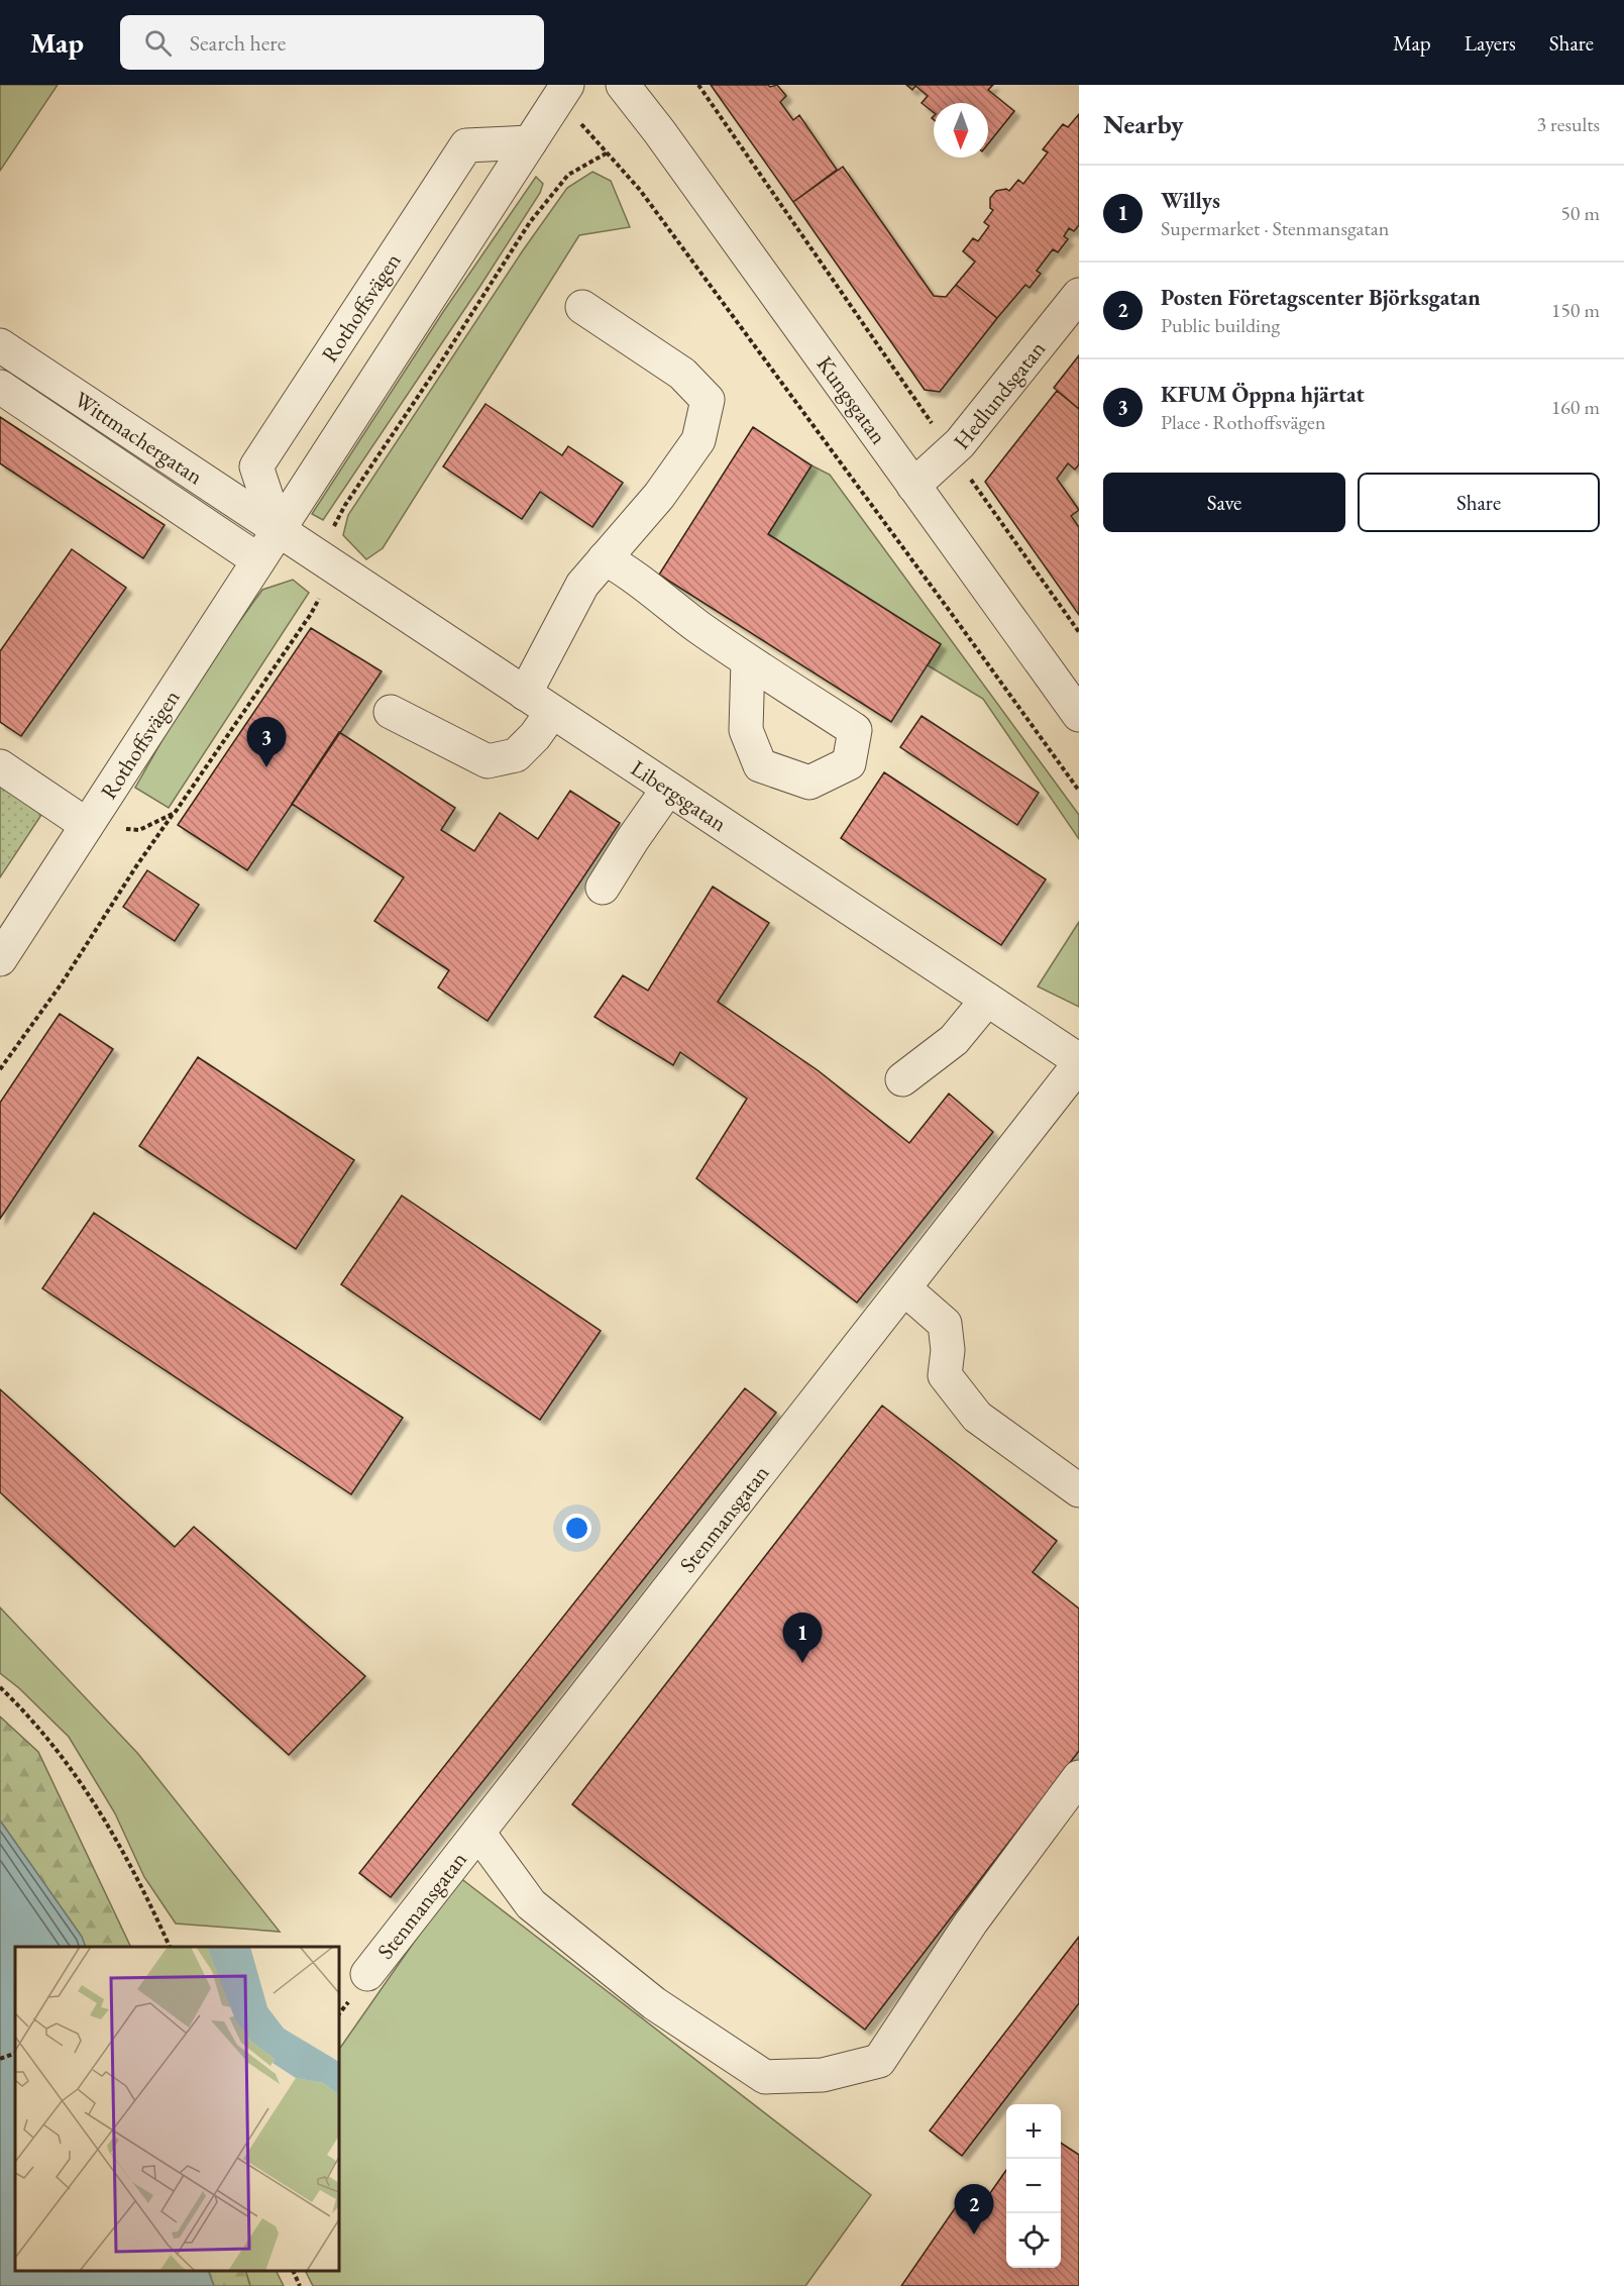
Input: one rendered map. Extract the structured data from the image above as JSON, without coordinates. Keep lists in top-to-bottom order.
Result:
{
  "streets": {
    "street": [
      "Rothoffsvägen",
      "Hedlundsgatan",
      "Kungsgatan",
      "Wittmachergatan",
      "Libergsgatan",
      "Stenmansgatan"
    ]
  },
  "crossings": [
    ["Rothoffsvägen", "Wittmachergatan"],
    ["Rothoffsvägen", "Libergsgatan"],
    ["Hedlundsgatan", "Kungsgatan"],
    ["Wittmachergatan", "Libergsgatan"],
    ["Libergsgatan", "Stenmansgatan"]
  ],
  "north": "bottom",
  "page": {
    "header": "Map",
    "search": "Search here",
    "nav": ["Map", "Layers", "Share"],
    "heading": ["Nearby", "3 results"],
    "list": [
      {
        "mark": "1",
        "name": "Willys",
        "note": "Supermarket · Stenmansgatan",
        "value": "50 m"
      },
      {
        "mark": "2",
        "name": "Posten Företagscenter Björksgatan",
        "note": "Public building",
        "value": "150 m"
      },
      {
        "mark": "3",
        "name": "KFUM Öppna hjärtat",
        "note": "Place · Rothoffsvägen",
        "value": "160 m"
      }
    ],
    "buttons": ["Save", "Share"],
    "pins": ["3", "1", "2"],
    "map_buttons": ["+", "−"]
  }
}
